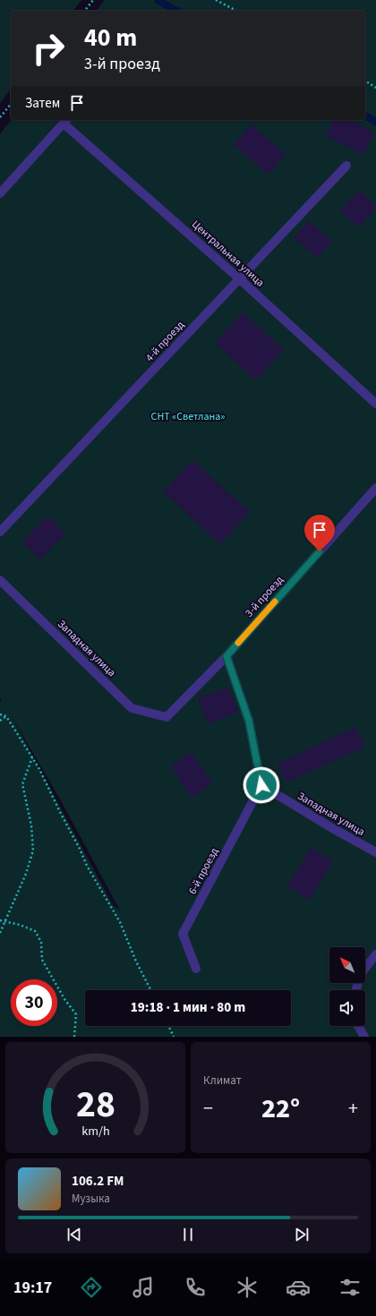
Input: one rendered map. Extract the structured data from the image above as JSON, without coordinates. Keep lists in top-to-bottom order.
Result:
{
  "streets": {
    "street": [
      "Центральная улица",
      "4-й проезд",
      "3-й проезд",
      "Западная улица",
      "6-й проезд"
    ]
  },
  "crossings": [
    ["Центральная улица", "4-й проезд"],
    ["3-й проезд", "Западная улица"],
    ["Западная улица", "6-й проезд"]
  ],
  "parks": ["СНТ «Светлана»"],
  "north": "top left",
  "page": {
    "turn": ["40 m", "3-й проезд"],
    "then": "Затем",
    "limit": "30",
    "trip": "19:18 · 1 мин · 80 m",
    "tile": "Климат",
    "heat": ["−", "22°", "+"],
    "song": ["106.2 FM", "Музыка"],
    "tabs": "19:17",
    "gauge": ["28", "km/h"]
  }
}
